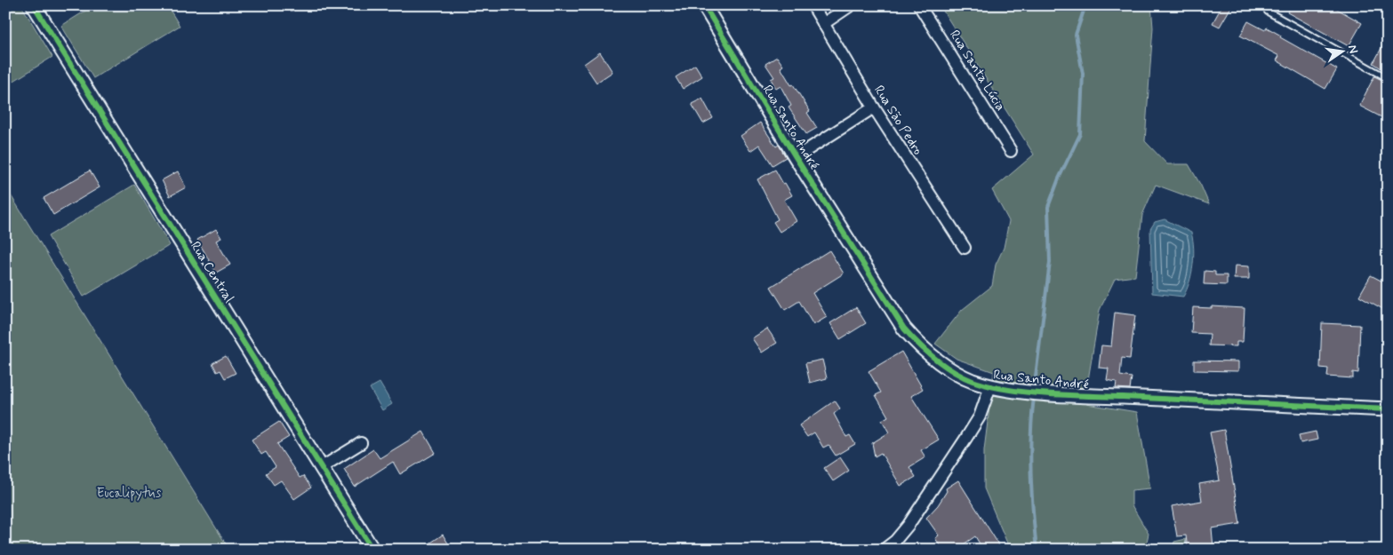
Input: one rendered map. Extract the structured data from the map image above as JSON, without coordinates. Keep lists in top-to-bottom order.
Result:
{
  "streets": {
    "street": [
      "Rua Santa Lúcia",
      "Rua São Pedro",
      "Rua Santo André",
      "Rua Central"
    ]
  },
  "parks": ["Eucalipytus"],
  "north": "right"
}
